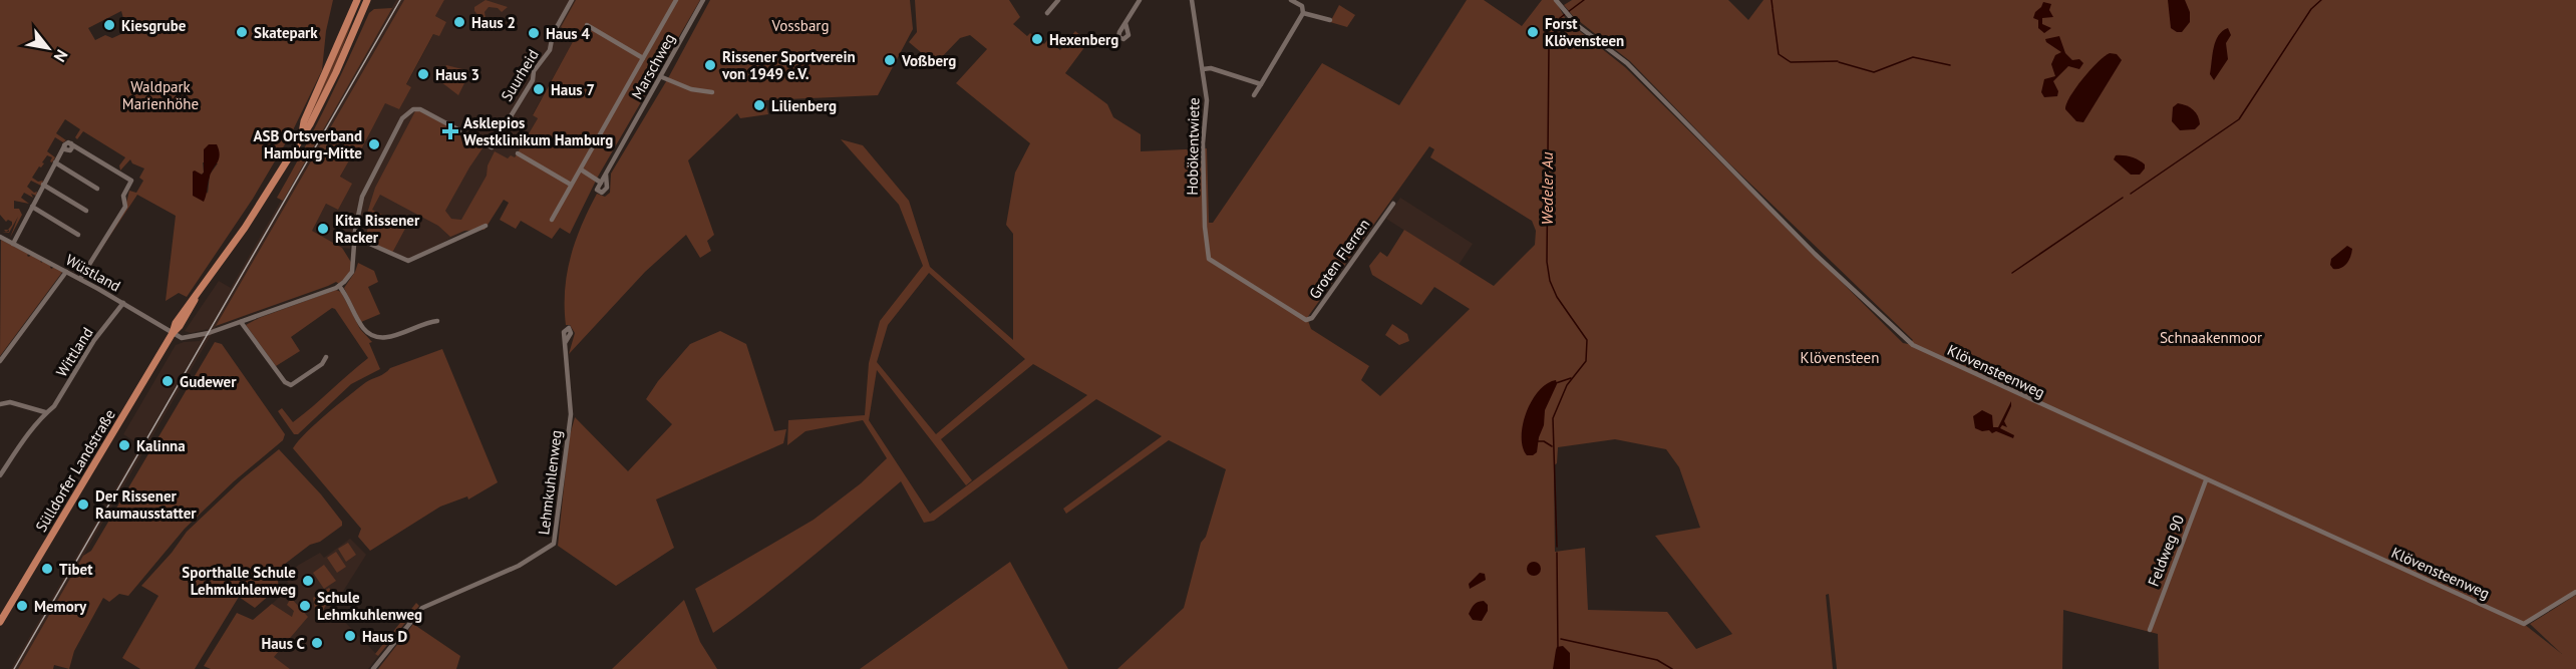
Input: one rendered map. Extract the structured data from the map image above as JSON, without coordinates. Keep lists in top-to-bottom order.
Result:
{
  "streets": {
    "main road": ["Sülldorfer Landstraße"],
    "street": [
      "Marschweg",
      "Suurheid",
      "Hobökentwiete",
      "Groten Flerren",
      "Wüstland",
      "Wittland",
      "Klövensteenweg",
      "Lehmkuhlenweg",
      "Feldweg 90"
    ]
  },
  "crossings": [
    ["Hobökentwiete", "Groten Flerren"],
    ["Wüstland", "Wittland"],
    ["Wüstland", "Sülldorfer Landstraße"],
    ["Klövensteenweg", "Feldweg 90"]
  ],
  "water": ["Wedeler Au"],
  "parks": [
    "Vossbarg",
    "Waldpark Marienhöhe",
    "Schnaakenmoor",
    "Klövensteen"
  ],
  "places": {
    "other": [
      "Haus 2",
      "Kiesgrube",
      "Skatepark",
      "Forst Klövensteen",
      "Haus 4",
      "Hexenberg",
      "Voßberg",
      "Rissener Sportverein von 1949 e.V.",
      "Haus 3",
      "Haus 7",
      "Lilienberg",
      "ASB Ortsverband Hamburg-Mitte",
      "Kita Rissener Racker",
      "Gudewer",
      "Kalinna",
      "Der Rissener Raumausstatter",
      "Tibet",
      "Sporthalle Schule Lehmkuhlenweg",
      "Memory",
      "Schule Lehmkuhlenweg",
      "Haus D",
      "Haus C"
    ],
    "health": ["Asklepios Westklinikum Hamburg"]
  },
  "north": "bottom right"
}
